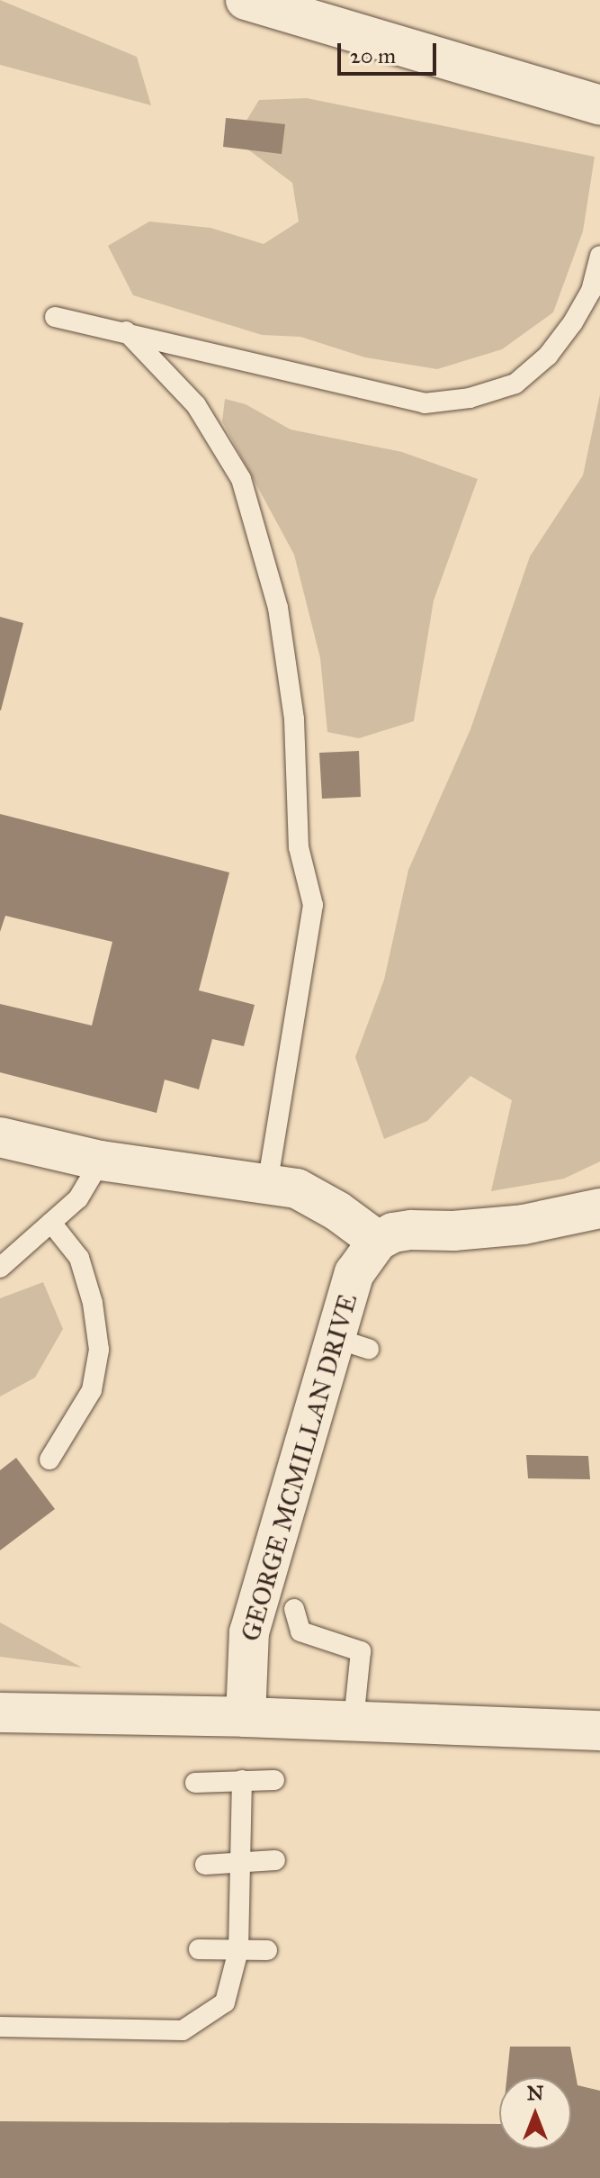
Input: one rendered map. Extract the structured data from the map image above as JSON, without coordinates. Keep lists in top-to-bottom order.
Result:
{
  "streets": {
    "street": ["GEORGE MCMILLAN DRIVE"]
  },
  "scale_bar": "20 m",
  "north": "top"
}
